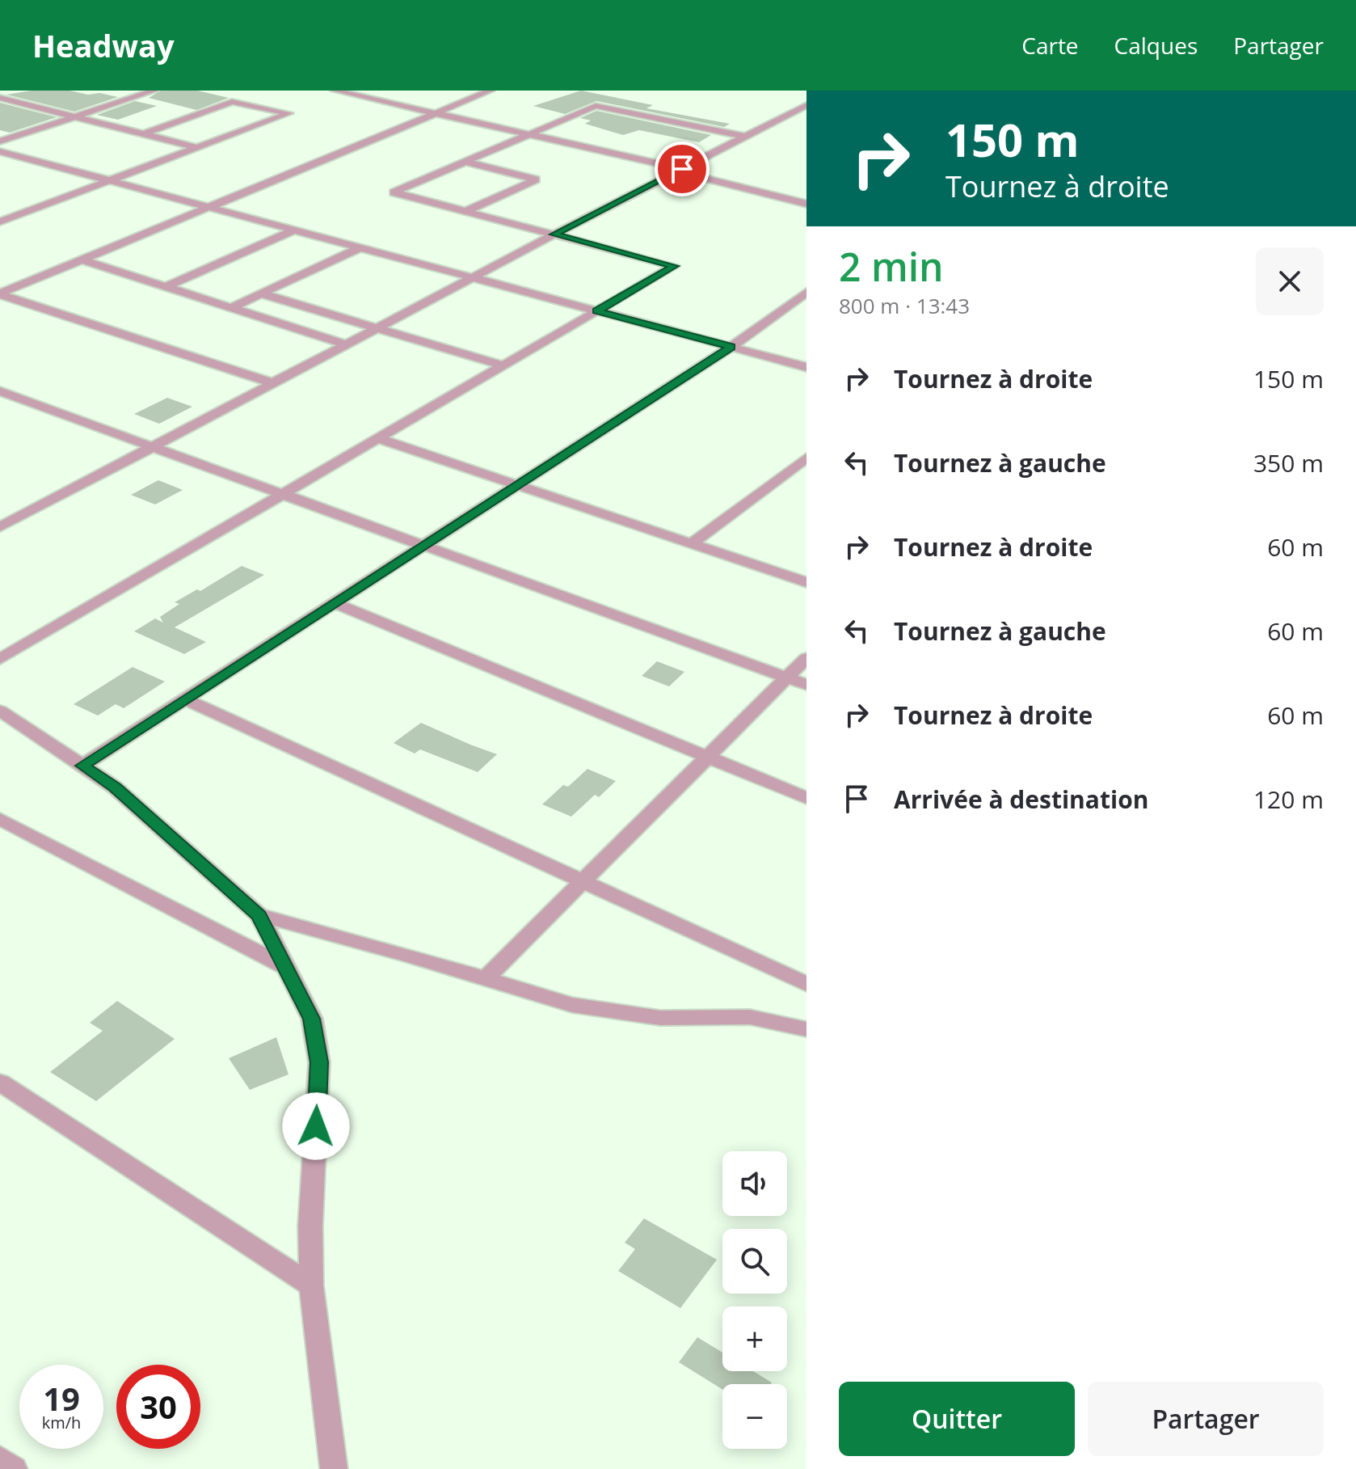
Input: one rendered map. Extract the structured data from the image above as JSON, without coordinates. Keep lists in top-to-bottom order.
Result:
{
  "page": {
    "header": "Headway",
    "nav": ["Carte", "Calques", "Partager"],
    "turn": ["150 m", "Tournez à droite"],
    "heading": ["2 min", "800 m · 13:43"],
    "list": [
      {
        "name": "Tournez à droite",
        "value": "150 m"
      },
      {
        "name": "Tournez à gauche",
        "value": "350 m"
      },
      {
        "name": "Tournez à droite",
        "value": "60 m"
      },
      {
        "name": "Tournez à gauche",
        "value": "60 m"
      },
      {
        "name": "Tournez à droite",
        "value": "60 m"
      },
      {
        "name": "Arrivée à destination",
        "value": "120 m"
      }
    ],
    "map_buttons": ["+", "−"],
    "speed": "19 km/h",
    "limit": "30",
    "buttons": ["Quitter", "Partager"]
  }
}
